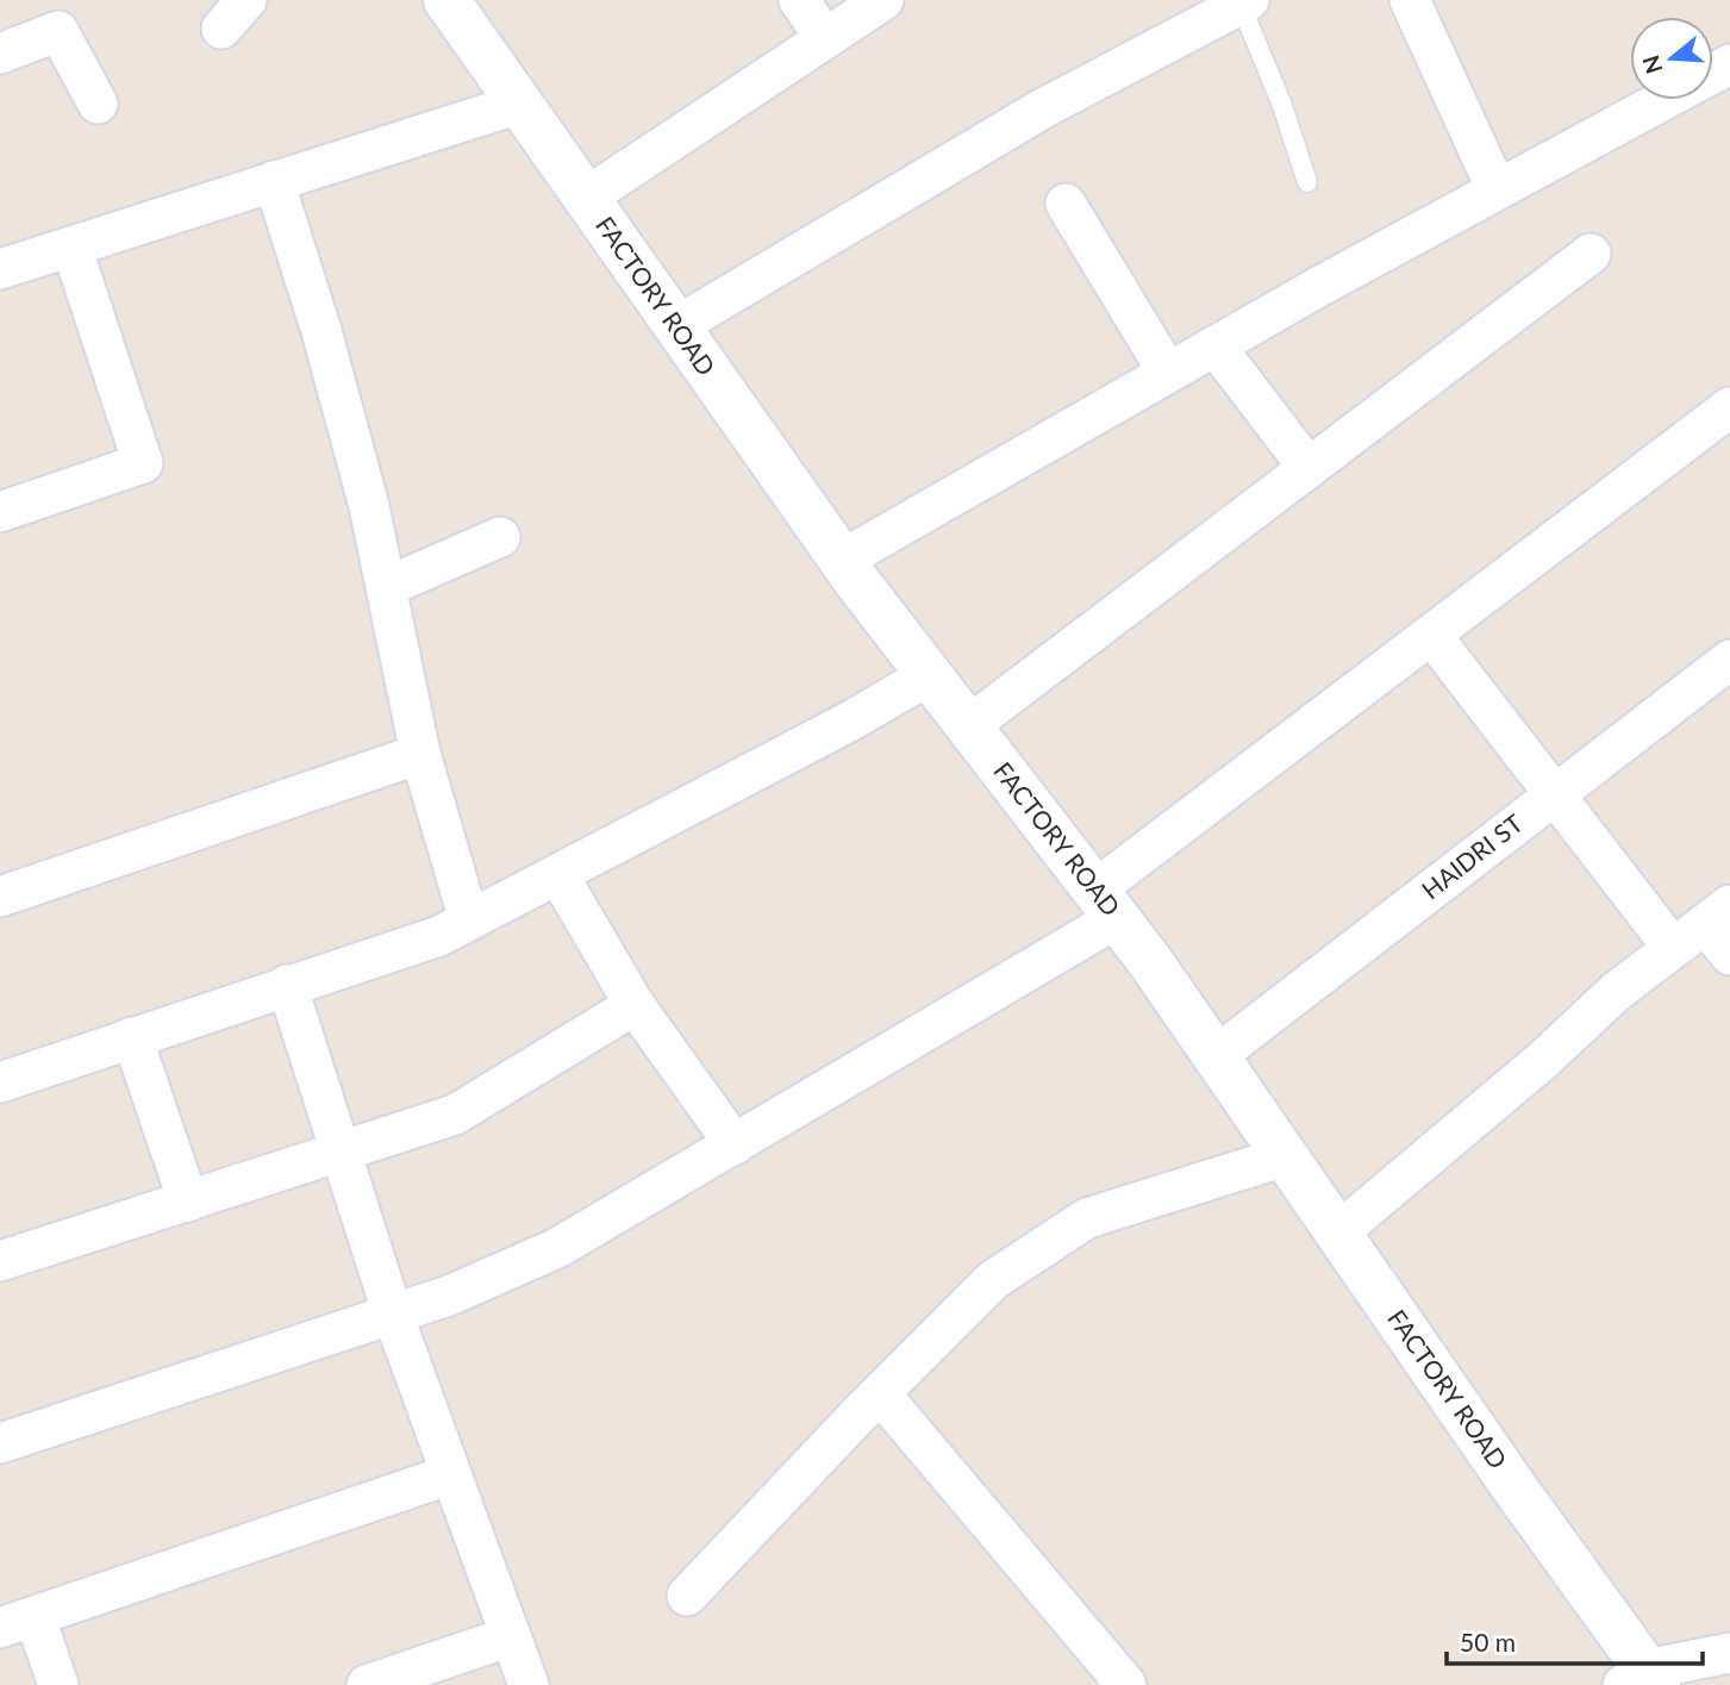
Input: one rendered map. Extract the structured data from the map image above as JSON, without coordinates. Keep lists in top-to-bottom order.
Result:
{
  "streets": {
    "main road": ["FACTORY ROAD"],
    "street": ["HAIDRI ST"]
  },
  "crossings": [
    ["FACTORY ROAD", "HAIDRI ST"]
  ],
  "scale_bar": "50 m",
  "north": "left"
}
